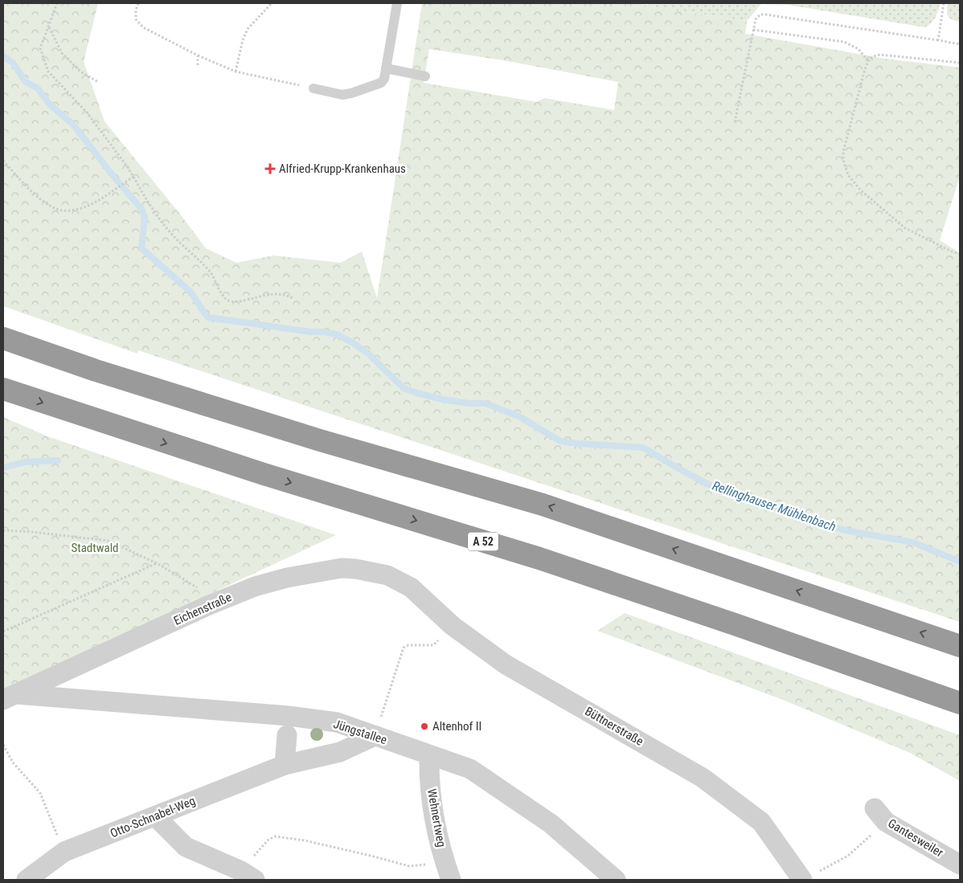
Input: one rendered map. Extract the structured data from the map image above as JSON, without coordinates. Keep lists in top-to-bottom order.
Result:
{
  "streets": {
    "highway": ["A 52"],
    "street": [
      "Eichenstraße",
      "Büttnerstraße",
      "Jüngstallee",
      "Otto-Schnabel-Weg",
      "Wehnertweg",
      "Gantesweiler"
    ]
  },
  "crossings": [
    ["Eichenstraße", "Büttnerstraße"],
    ["Eichenstraße", "Jüngstallee"],
    ["Jüngstallee", "Otto-Schnabel-Weg"],
    ["Jüngstallee", "Wehnertweg"]
  ],
  "water": ["Rellinghauser Mühlenbach"],
  "parks": ["Stadtwald"],
  "places": {
    "health": ["Alfried-Krupp-Krankenhaus"],
    "other": ["Altenhof II"]
  }
}
